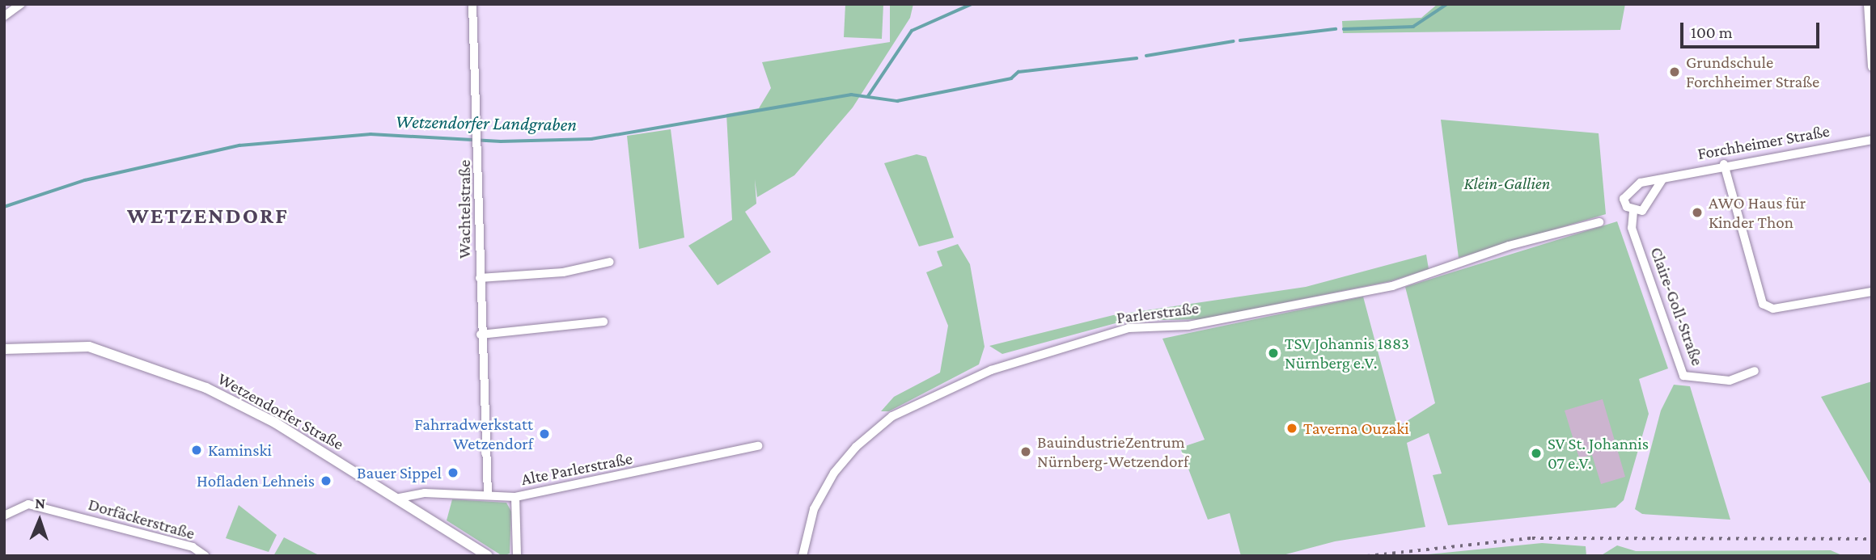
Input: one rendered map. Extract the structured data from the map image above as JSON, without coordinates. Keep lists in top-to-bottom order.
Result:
{
  "streets": {
    "street": [
      "Forchheimer Straße",
      "Wachtelstraße",
      "Claire-Goll-Straße",
      "Parlerstraße",
      "Wetzendorfer Straße",
      "Alte Parlerstraße",
      "Dorfäckerstraße"
    ]
  },
  "crossings": [
    ["Forchheimer Straße", "Claire-Goll-Straße"],
    ["Wachtelstraße", "Alte Parlerstraße"],
    ["Wetzendorfer Straße", "Alte Parlerstraße"]
  ],
  "districts": ["WETZENDORF"],
  "water": ["Wetzendorfer Landgraben"],
  "parks": ["Klein-Gallien"],
  "places": [
    "Grundschule Forchheimer Straße",
    "AWO Haus für Kinder Thon",
    "TSV Johannis 1883 Nürnberg e.V.",
    "Taverna Ouzaki",
    "Fahrradwerkstatt Wetzendorf",
    "Kaminski",
    "BauindustrieZentrum Nürnberg-Wetzendorf",
    "SV St. Johannis 07 e.V.",
    "Bauer Sippel",
    "Hofladen Lehneis"
  ],
  "scale_bar": "100 m",
  "north": "top"
}
